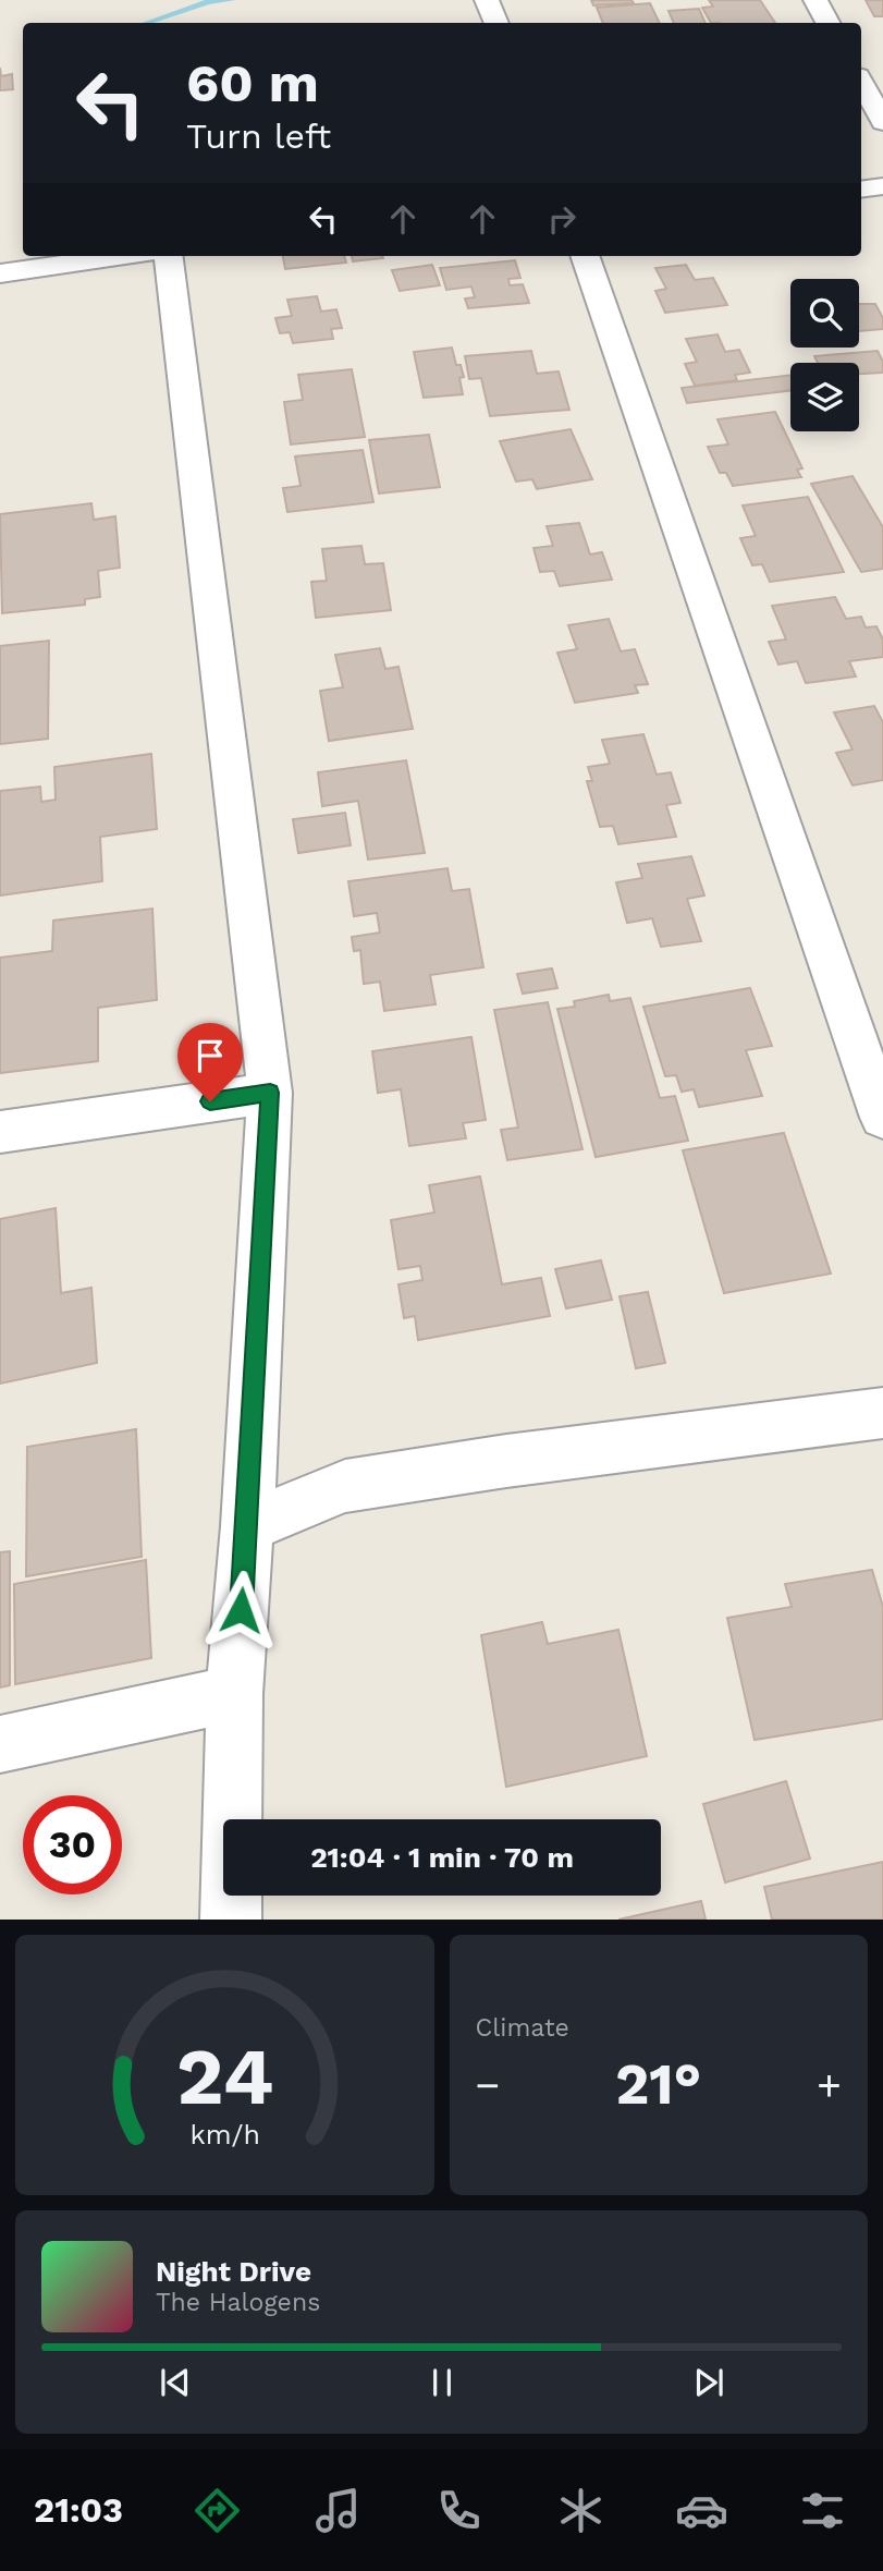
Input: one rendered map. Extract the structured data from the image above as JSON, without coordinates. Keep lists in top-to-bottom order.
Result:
{
  "page": {
    "turn": ["60 m", "Turn left"],
    "limit": "30",
    "trip": "21:04 · 1 min · 70 m",
    "tile": "Climate",
    "heat": ["−", "21°", "+"],
    "song": ["Night Drive", "The Halogens"],
    "tabs": "21:03",
    "gauge": ["24", "km/h"]
  }
}
